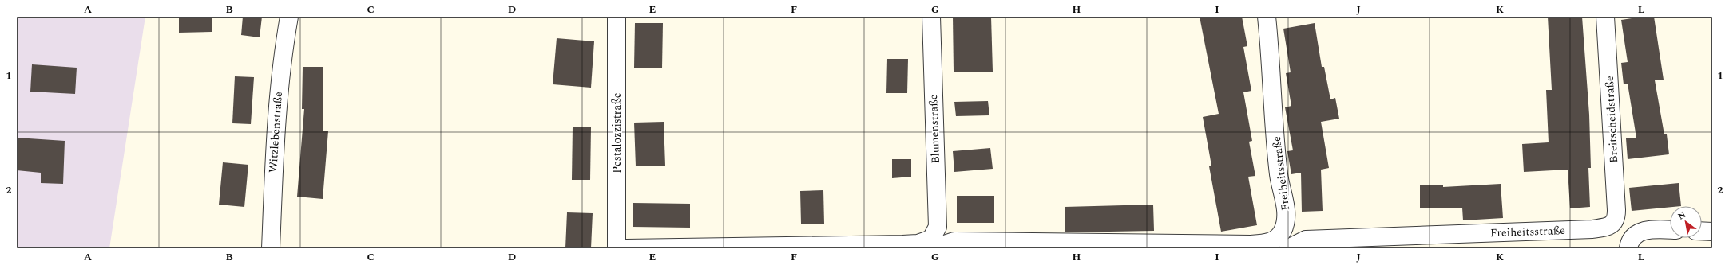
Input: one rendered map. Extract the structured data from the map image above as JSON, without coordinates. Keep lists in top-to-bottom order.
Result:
{
  "streets": {
    "street": [
      "Breitscheidstraße",
      "Blumenstraße",
      "Witzlebenstraße",
      "Pestalozzistraße",
      "Freiheitsstraße"
    ]
  },
  "crossings": [
    ["Breitscheidstraße", "Freiheitsstraße"],
    ["Blumenstraße", "Freiheitsstraße"],
    ["Pestalozzistraße", "Freiheitsstraße"]
  ],
  "north": "top left",
  "grid": {
    "columns": [
      "A",
      "B",
      "C",
      "D",
      "E",
      "F",
      "G",
      "H",
      "I",
      "J",
      "K",
      "L"
    ],
    "rows": ["1", "2"]
  }
}
